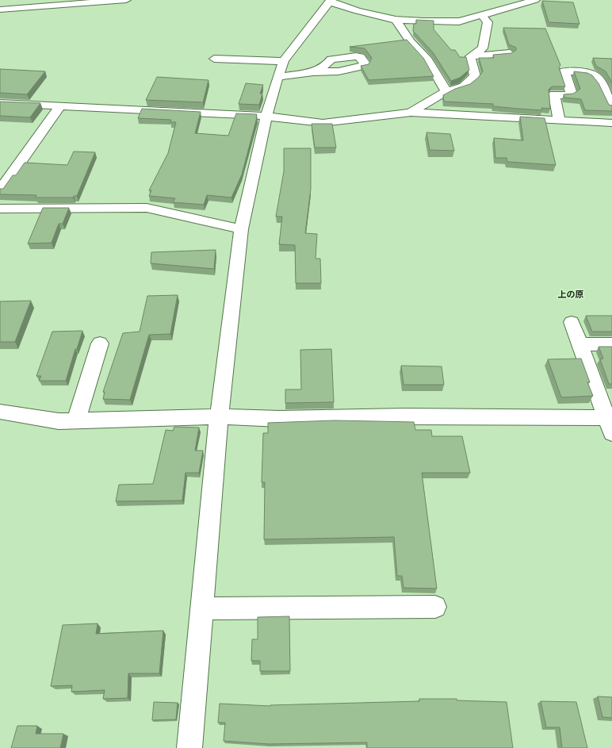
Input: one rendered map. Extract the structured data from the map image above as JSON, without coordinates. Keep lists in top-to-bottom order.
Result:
{
  "districts": ["上の原"]
}
